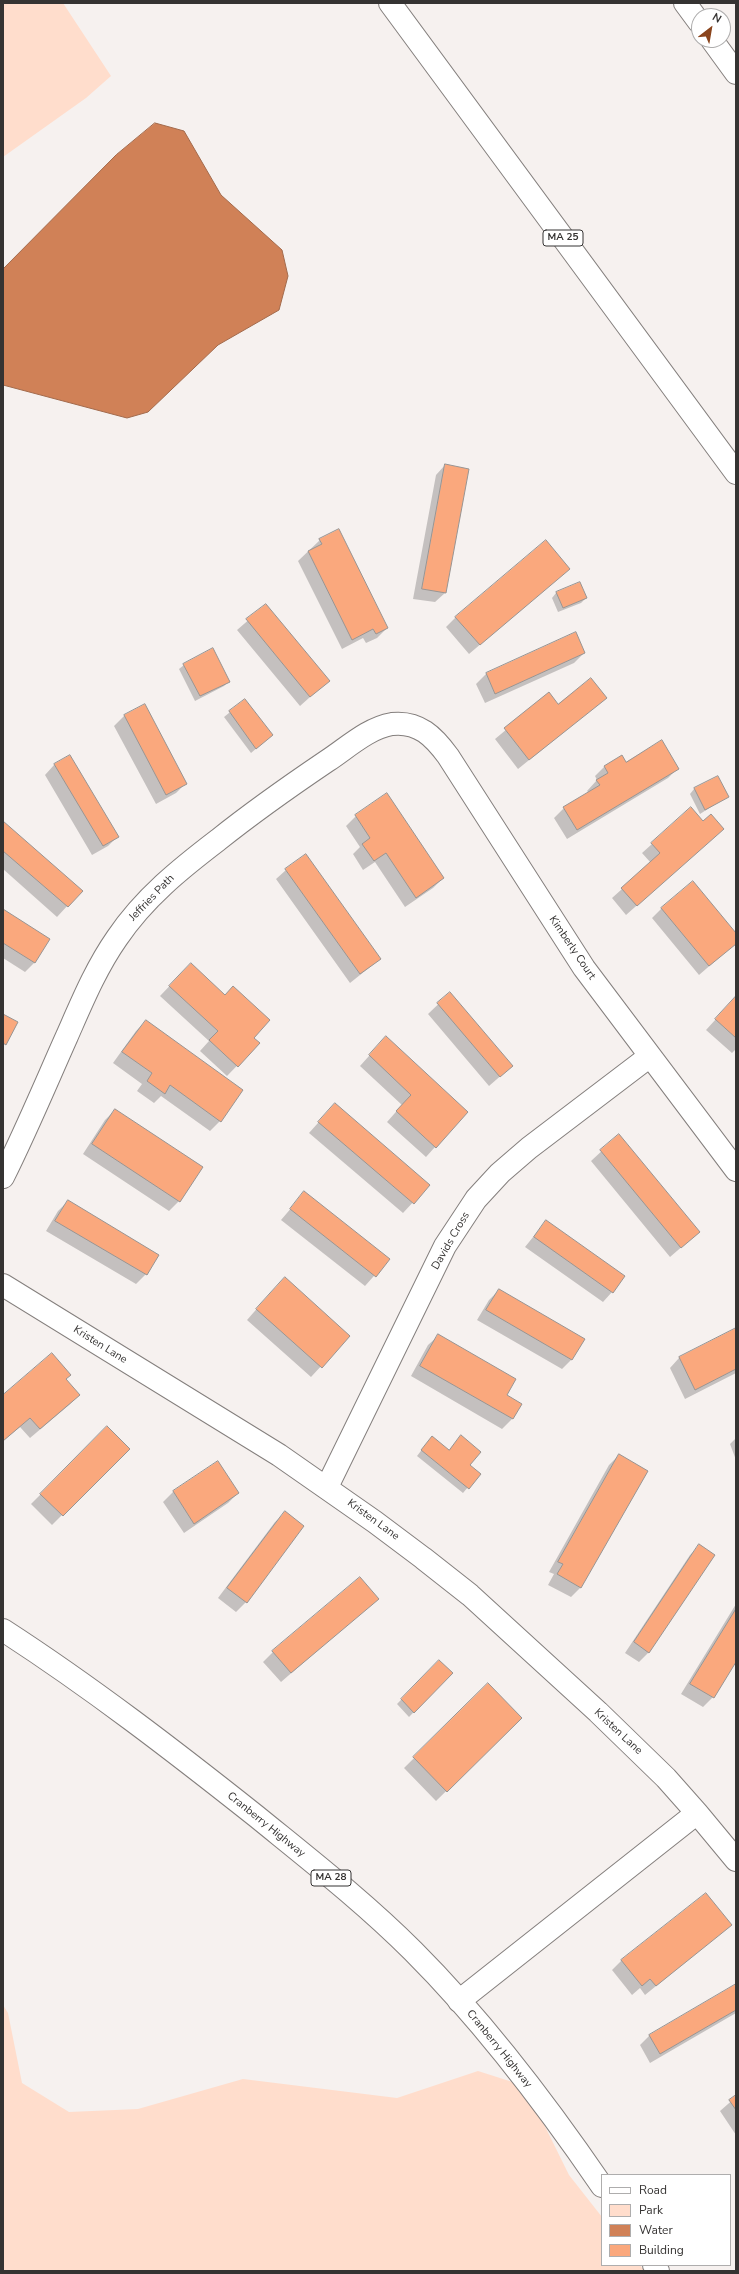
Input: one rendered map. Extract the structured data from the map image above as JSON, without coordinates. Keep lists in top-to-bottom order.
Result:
{
  "streets": {
    "main road": [
      "MA 25",
      "Jeffries Path",
      "Kimberly Court",
      "Davids Cross",
      "Kristen Lane",
      "Cranberry Highway",
      "MA 28"
    ]
  },
  "crossings": [
    ["Jeffries Path", "Kimberly Court"],
    ["Kimberly Court", "Davids Cross"],
    ["Davids Cross", "Kristen Lane"]
  ],
  "legend": [
    "Road",
    "Park",
    "Water",
    "Building"
  ],
  "north": "top right"
}
